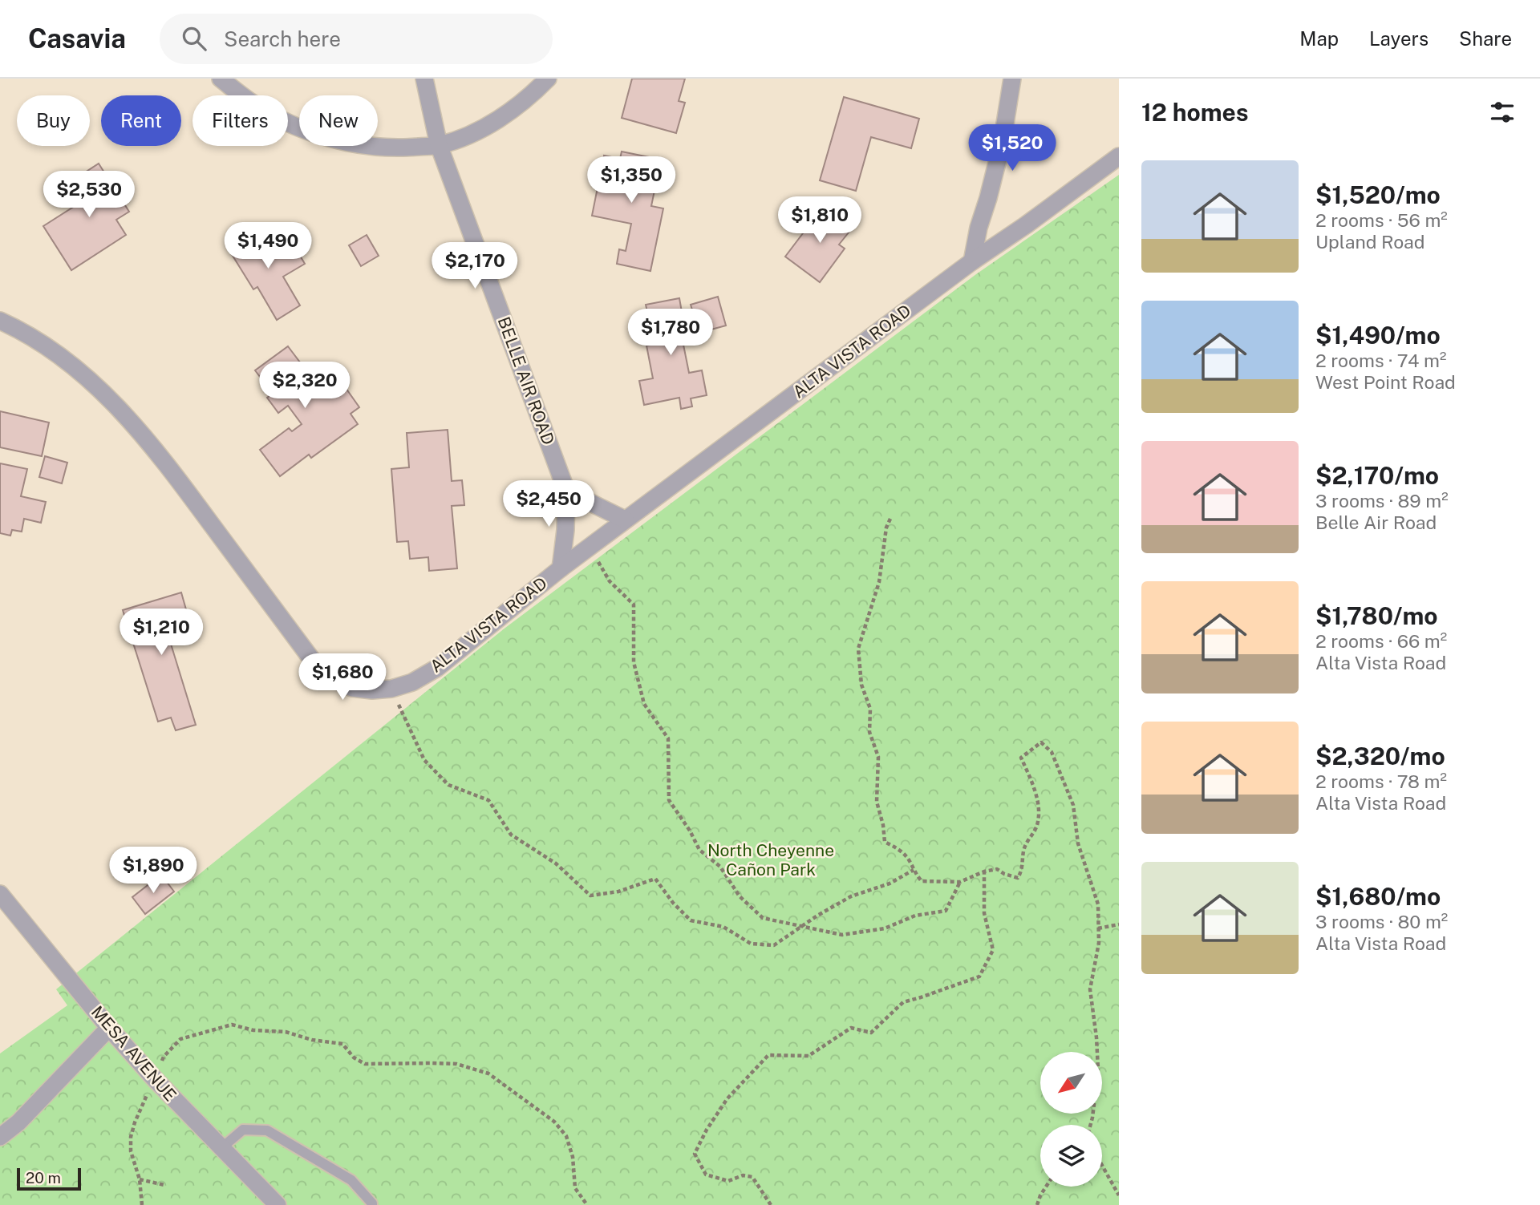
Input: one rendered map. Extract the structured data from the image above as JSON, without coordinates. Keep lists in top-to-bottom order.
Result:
{
  "streets": {
    "street": ["ALTA VISTA ROAD", "BELLE AIR ROAD", "MESA AVENUE"]
  },
  "crossings": [
    ["ALTA VISTA ROAD", "BELLE AIR ROAD"]
  ],
  "parks": ["North Cheyenne Cañon Park"],
  "scale_bar": "20 m",
  "north": "bottom left",
  "page": {
    "header": "Casavia",
    "search": "Search here",
    "nav": ["Map", "Layers", "Share"],
    "heading": "12 homes",
    "chip": [
      "Buy",
      "Rent",
      "Filters",
      "New"
    ],
    "price": [
      "$1,520",
      "$1,350",
      "$2,530",
      "$1,810",
      "$1,490",
      "$2,170",
      "$1,780",
      "$2,320",
      "$2,450",
      "$1,210",
      "$1,680",
      "$1,890"
    ],
    "list": [
      {
        "name": "$1,520/mo",
        "note": "2 rooms · 56 m² · Upland Road"
      },
      {
        "name": "$1,490/mo",
        "note": "2 rooms · 74 m² · West Point Road"
      },
      {
        "name": "$2,170/mo",
        "note": "3 rooms · 89 m² · Belle Air Road"
      },
      {
        "name": "$1,780/mo",
        "note": "2 rooms · 66 m² · Alta Vista Road"
      },
      {
        "name": "$2,320/mo",
        "note": "2 rooms · 78 m² · Alta Vista Road"
      },
      {
        "name": "$1,680/mo",
        "note": "3 rooms · 80 m² · Alta Vista Road"
      }
    ],
    "scale": "20 m"
  }
}
